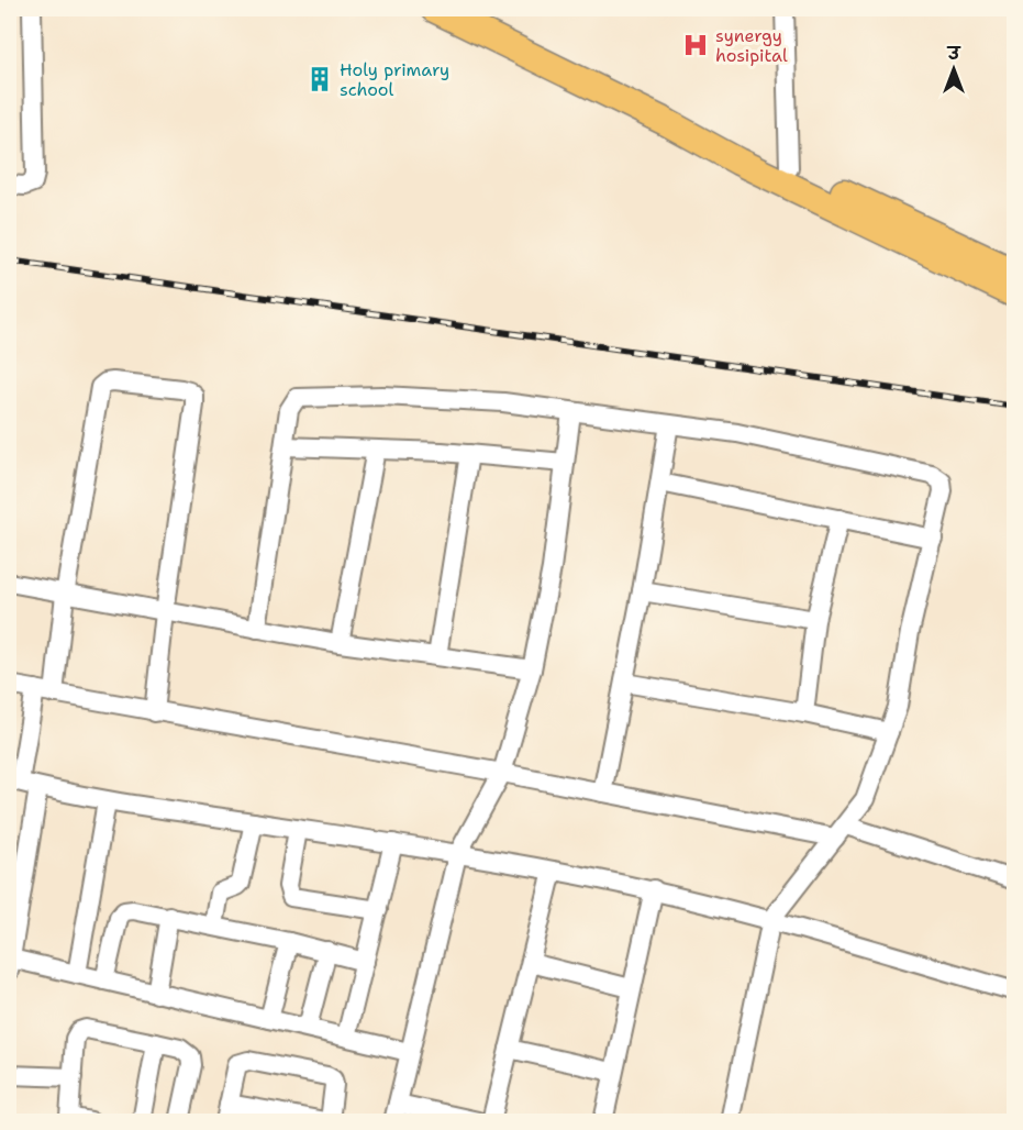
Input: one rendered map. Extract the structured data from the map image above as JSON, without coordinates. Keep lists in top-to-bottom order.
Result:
{
  "places": {
    "hospital": ["synergy hosipital"],
    "building": ["Holy primary school"]
  },
  "north": "top"
}
